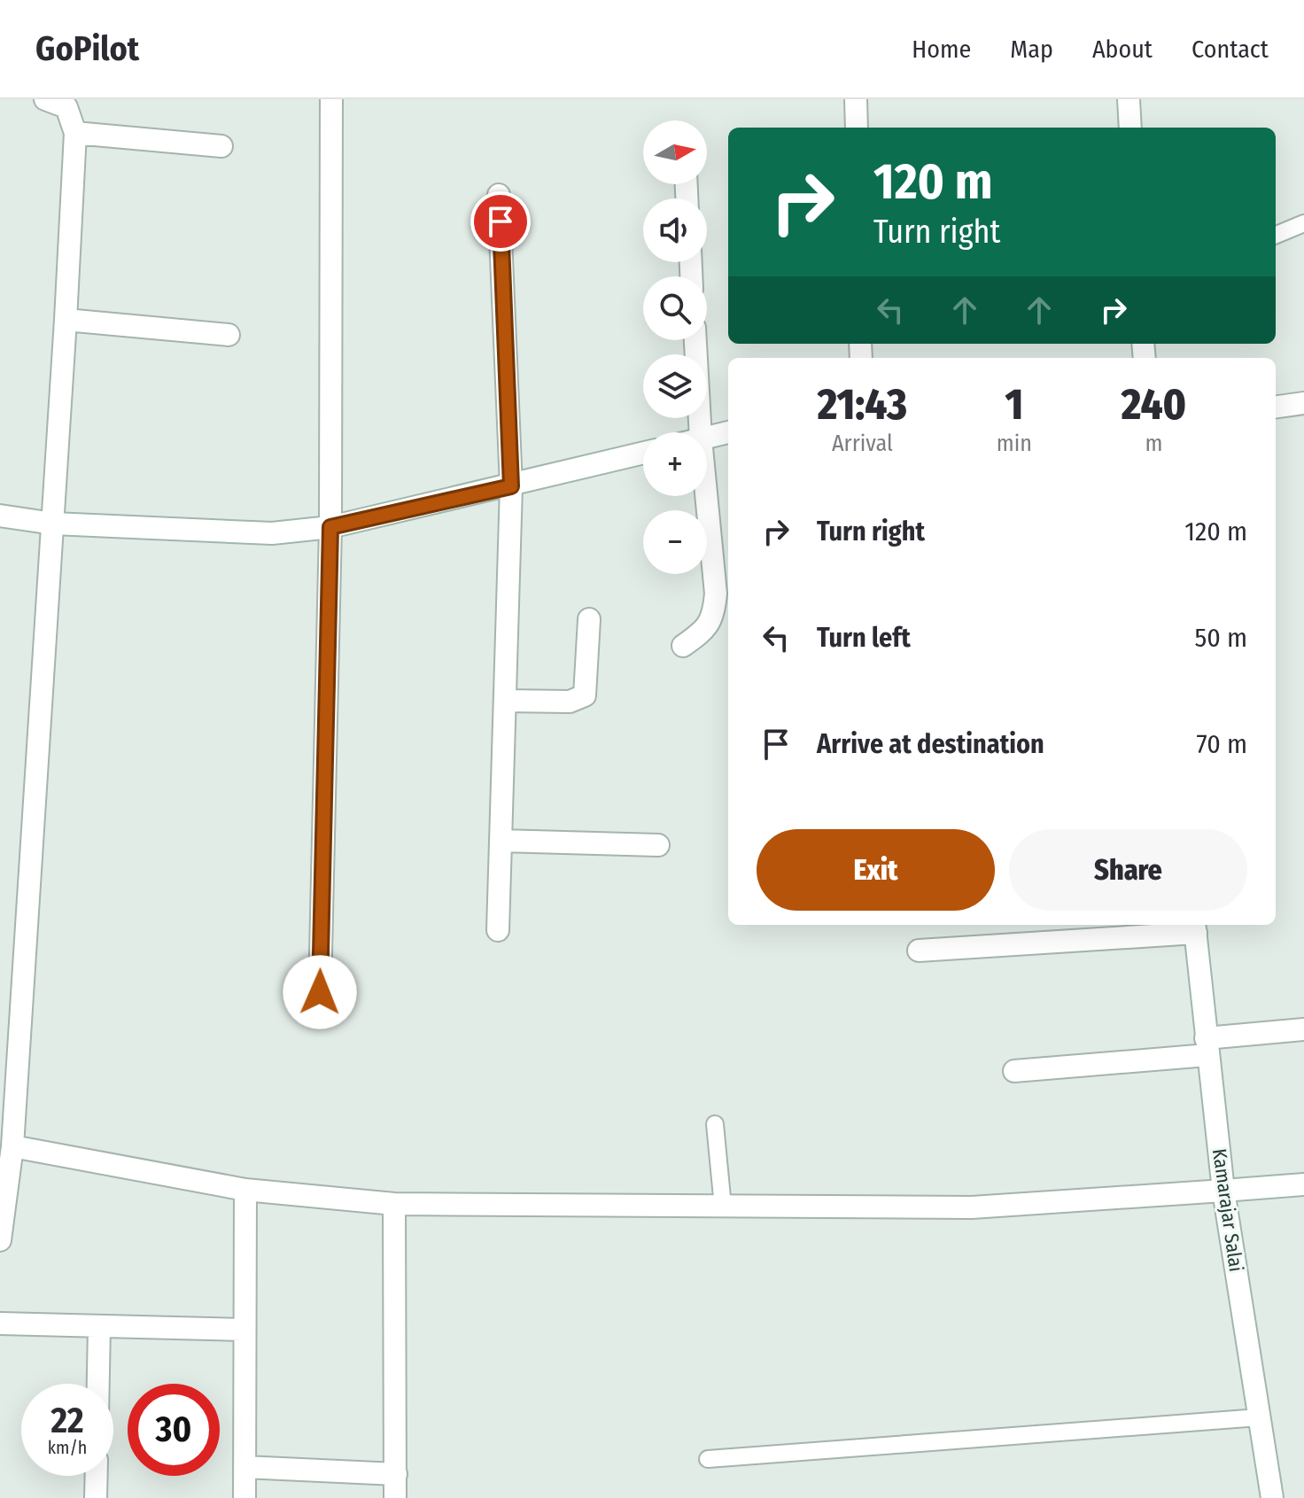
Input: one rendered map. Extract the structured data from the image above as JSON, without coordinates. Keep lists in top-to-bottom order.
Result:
{
  "streets": {
    "street": ["Kamarajar Salai"]
  },
  "north": "right",
  "page": {
    "header": "GoPilot",
    "nav": [
      "Home",
      "Map",
      "About",
      "Contact"
    ],
    "map_buttons": ["+", "−"],
    "turn": ["120 m", "Turn right"],
    "eta": [
      "21:43",
      "Arrival",
      "1",
      "min",
      "240",
      "m"
    ],
    "list": [
      {
        "name": "Turn right",
        "value": "120 m"
      },
      {
        "name": "Turn left",
        "value": "50 m"
      },
      {
        "name": "Arrive at destination",
        "value": "70 m"
      }
    ],
    "buttons": ["Exit", "Share"],
    "speed": "22 km/h",
    "limit": "30"
  }
}
